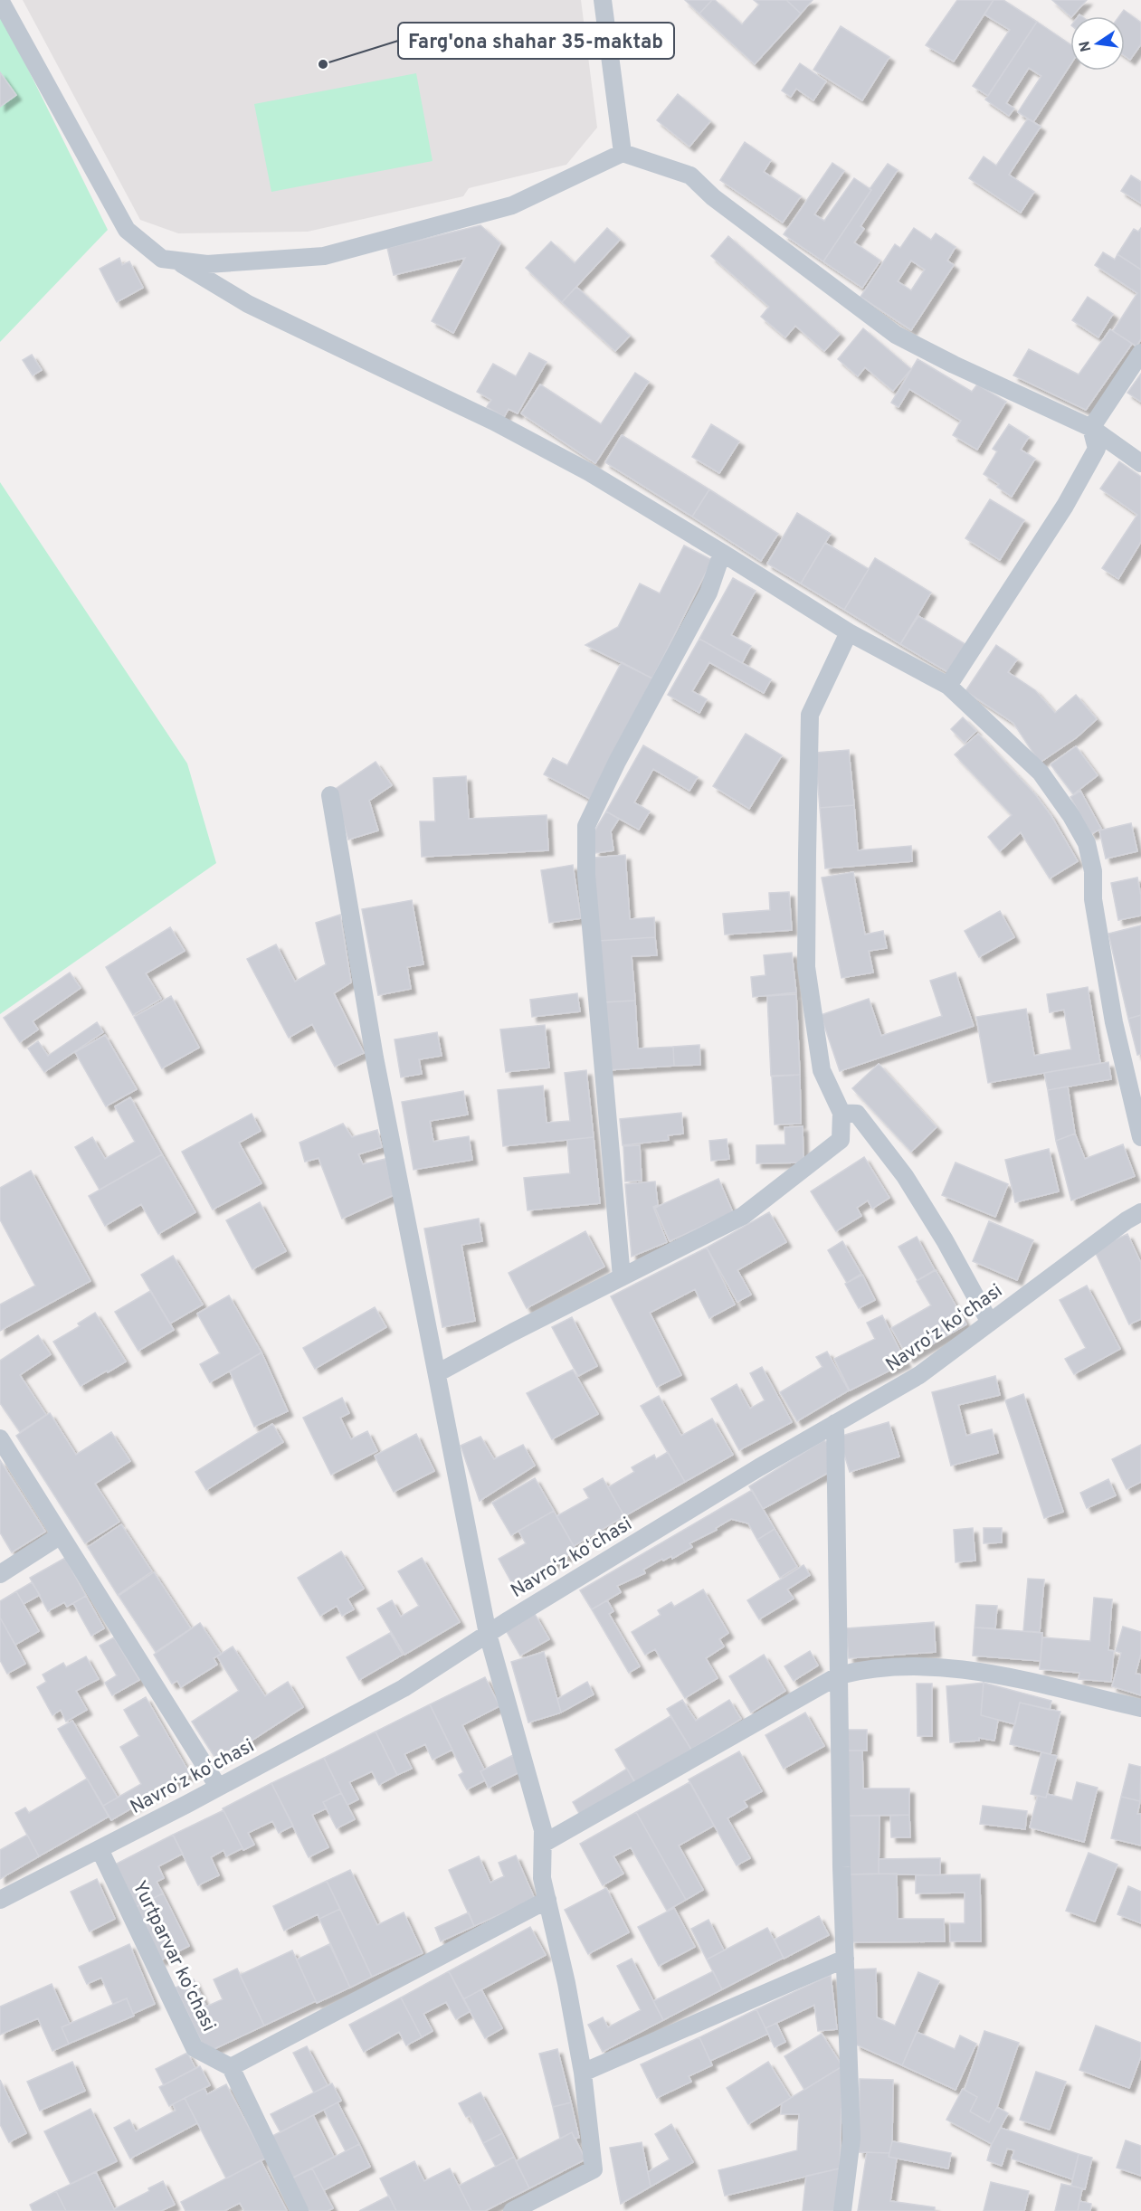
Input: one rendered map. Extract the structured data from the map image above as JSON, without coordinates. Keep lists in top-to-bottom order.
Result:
{
  "streets": {
    "street": ["Navroʻz koʻchasi", "Yurtparvar koʻchasi"]
  },
  "crossings": [
    ["Navroʻz koʻchasi", "Yurtparvar koʻchasi"]
  ],
  "places": ["Farg'ona shahar 35-maktab"],
  "north": "left"
}
